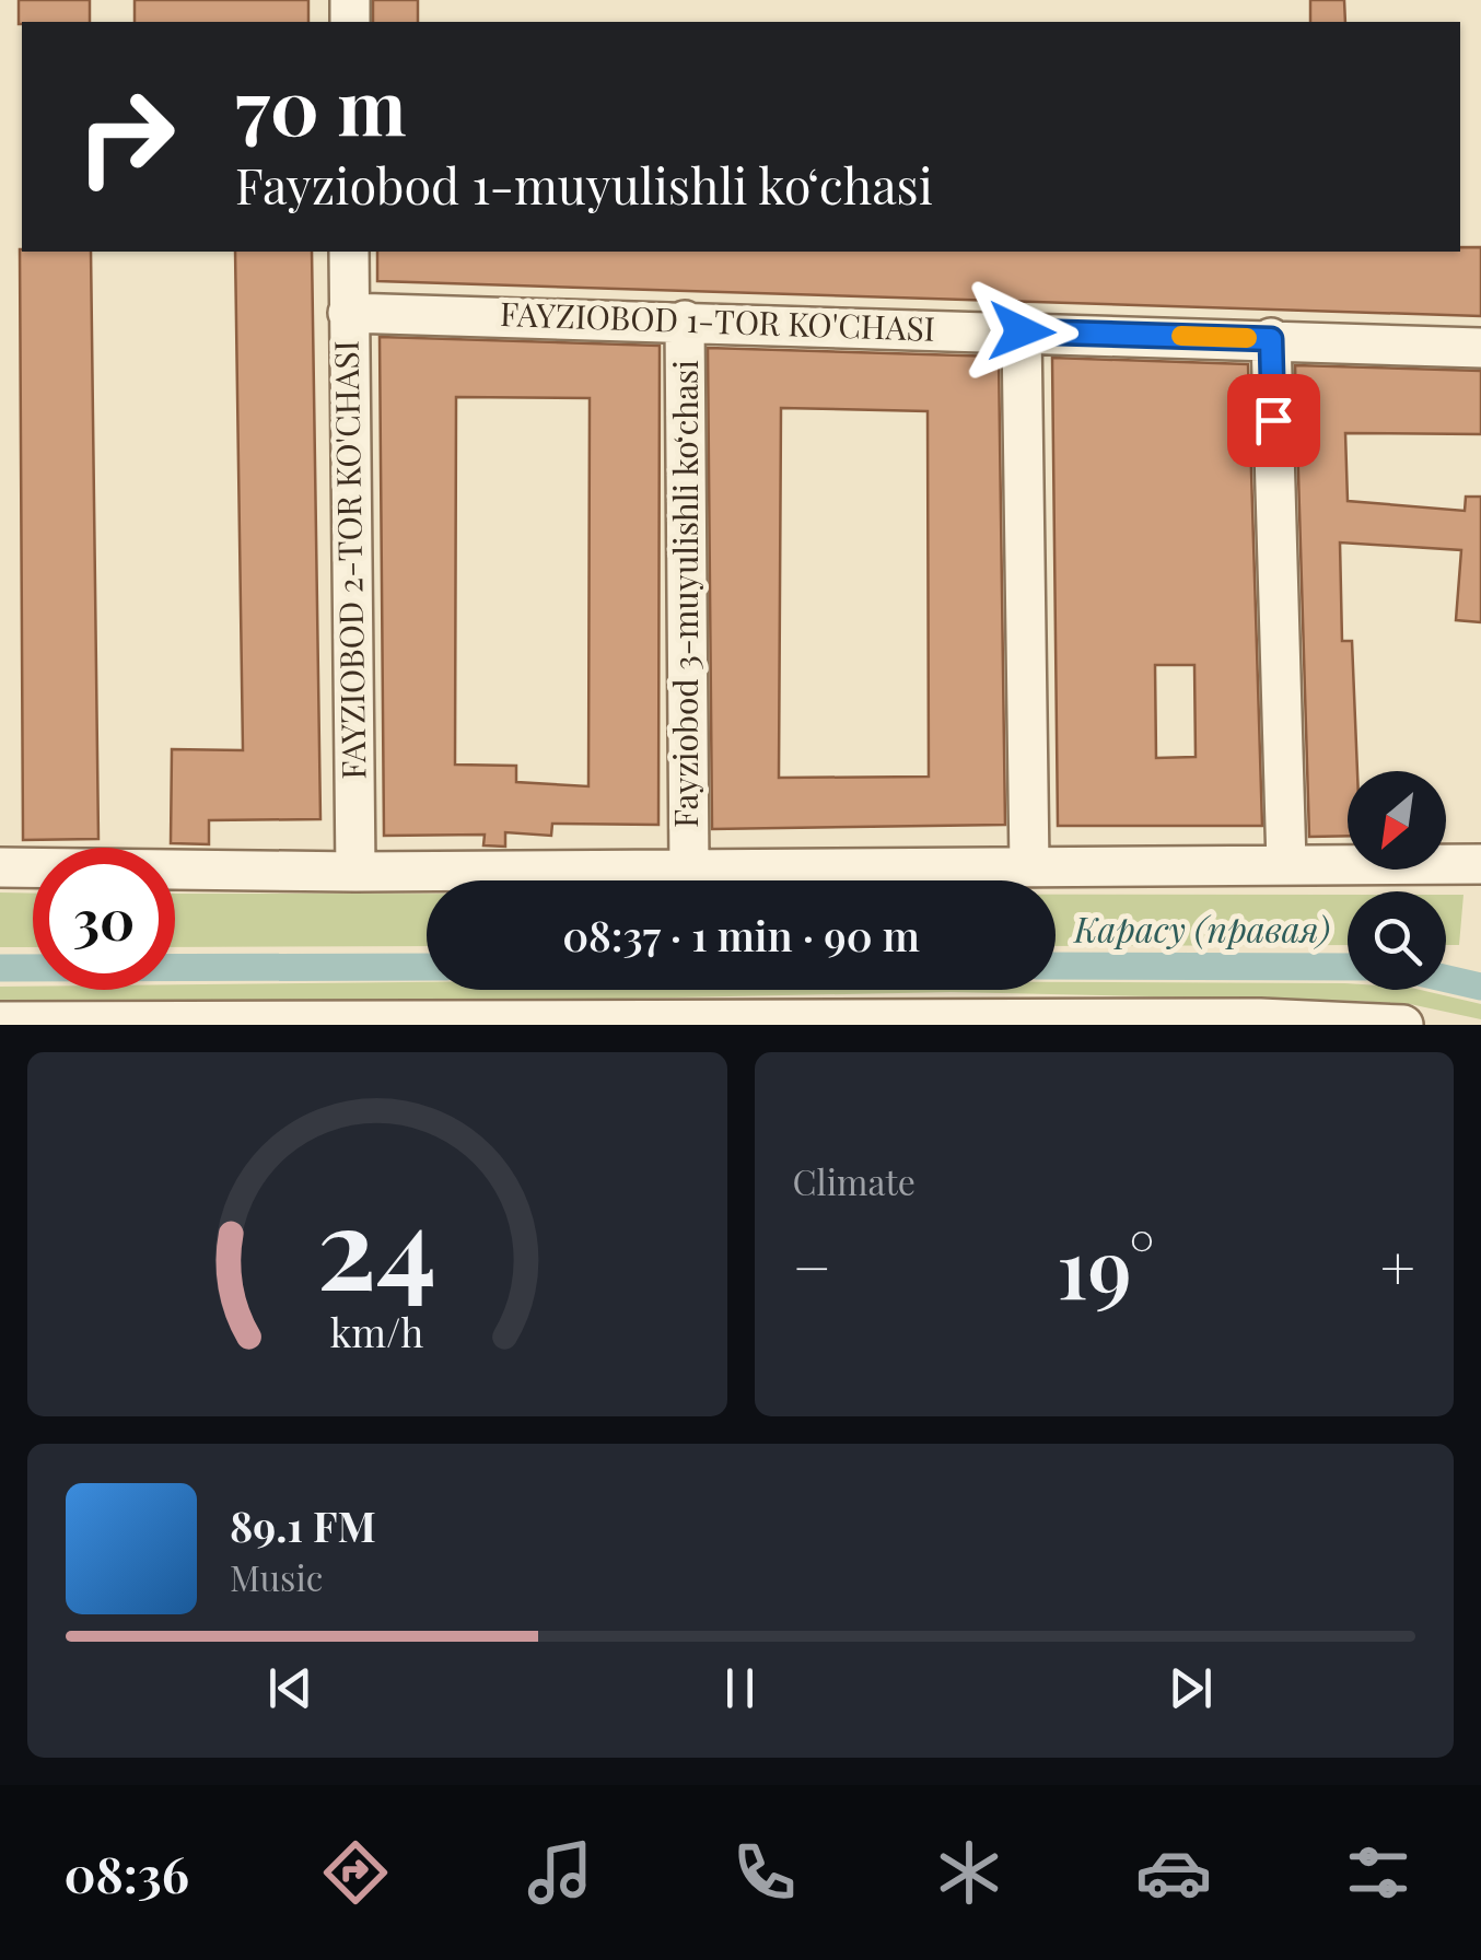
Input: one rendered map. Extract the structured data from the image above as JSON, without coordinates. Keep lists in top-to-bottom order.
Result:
{
  "streets": {
    "street": ["FAYZIOBOD 1-TOR KO'CHASI", "FAYZIOBOD 2-TOR KO'CHASI", "Fayziobod 3-muyulishli koʻchasi"]
  },
  "crossings": [
    ["FAYZIOBOD 1-TOR KO'CHASI", "FAYZIOBOD 2-TOR KO'CHASI"],
    ["FAYZIOBOD 1-TOR KO'CHASI", "Fayziobod 3-muyulishli koʻchasi"]
  ],
  "water": ["Карасу (правая)"],
  "north": "bottom left",
  "page": {
    "turn": ["70 m", "Fayziobod 1-muyulishli koʻchasi"],
    "limit": "30",
    "trip": "08:37 · 1 min · 90 m",
    "tile": "Climate",
    "heat": ["−", "19°", "+"],
    "song": ["89.1 FM", "Music"],
    "tabs": "08:36",
    "gauge": ["24", "km/h"]
  }
}
